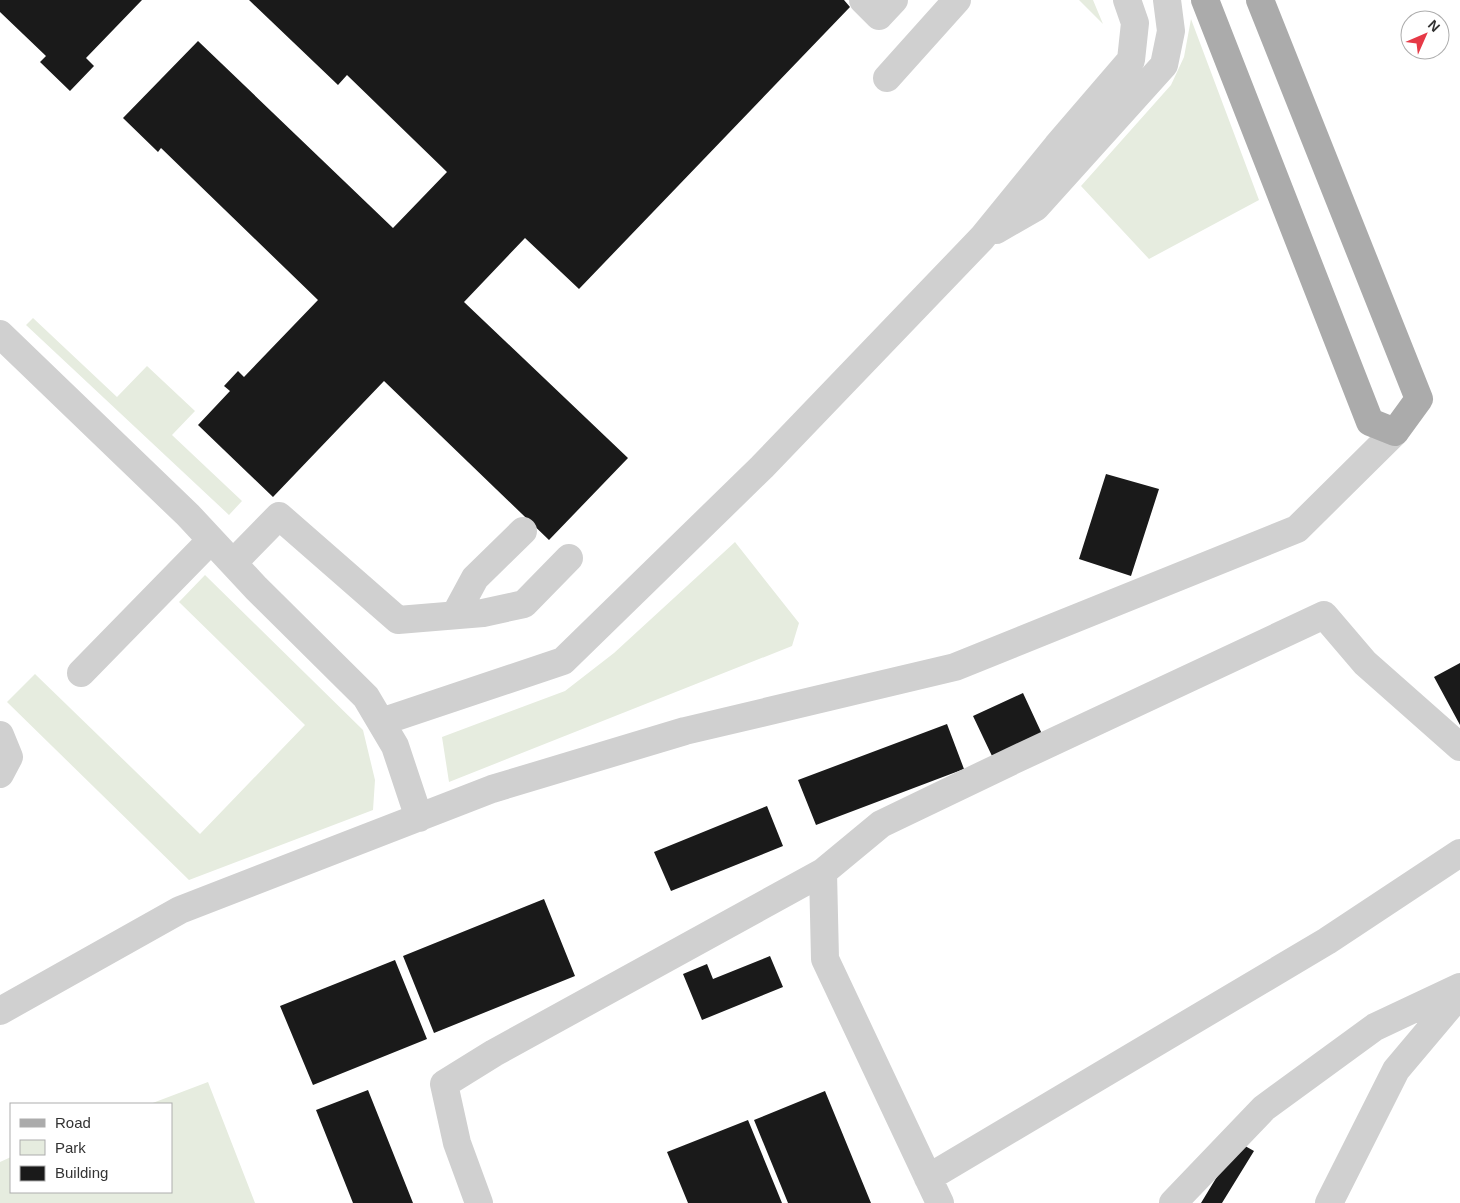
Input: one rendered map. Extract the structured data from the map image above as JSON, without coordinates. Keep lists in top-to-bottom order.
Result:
{
  "legend": ["Road", "Park", "Building"],
  "north": "top right"
}
